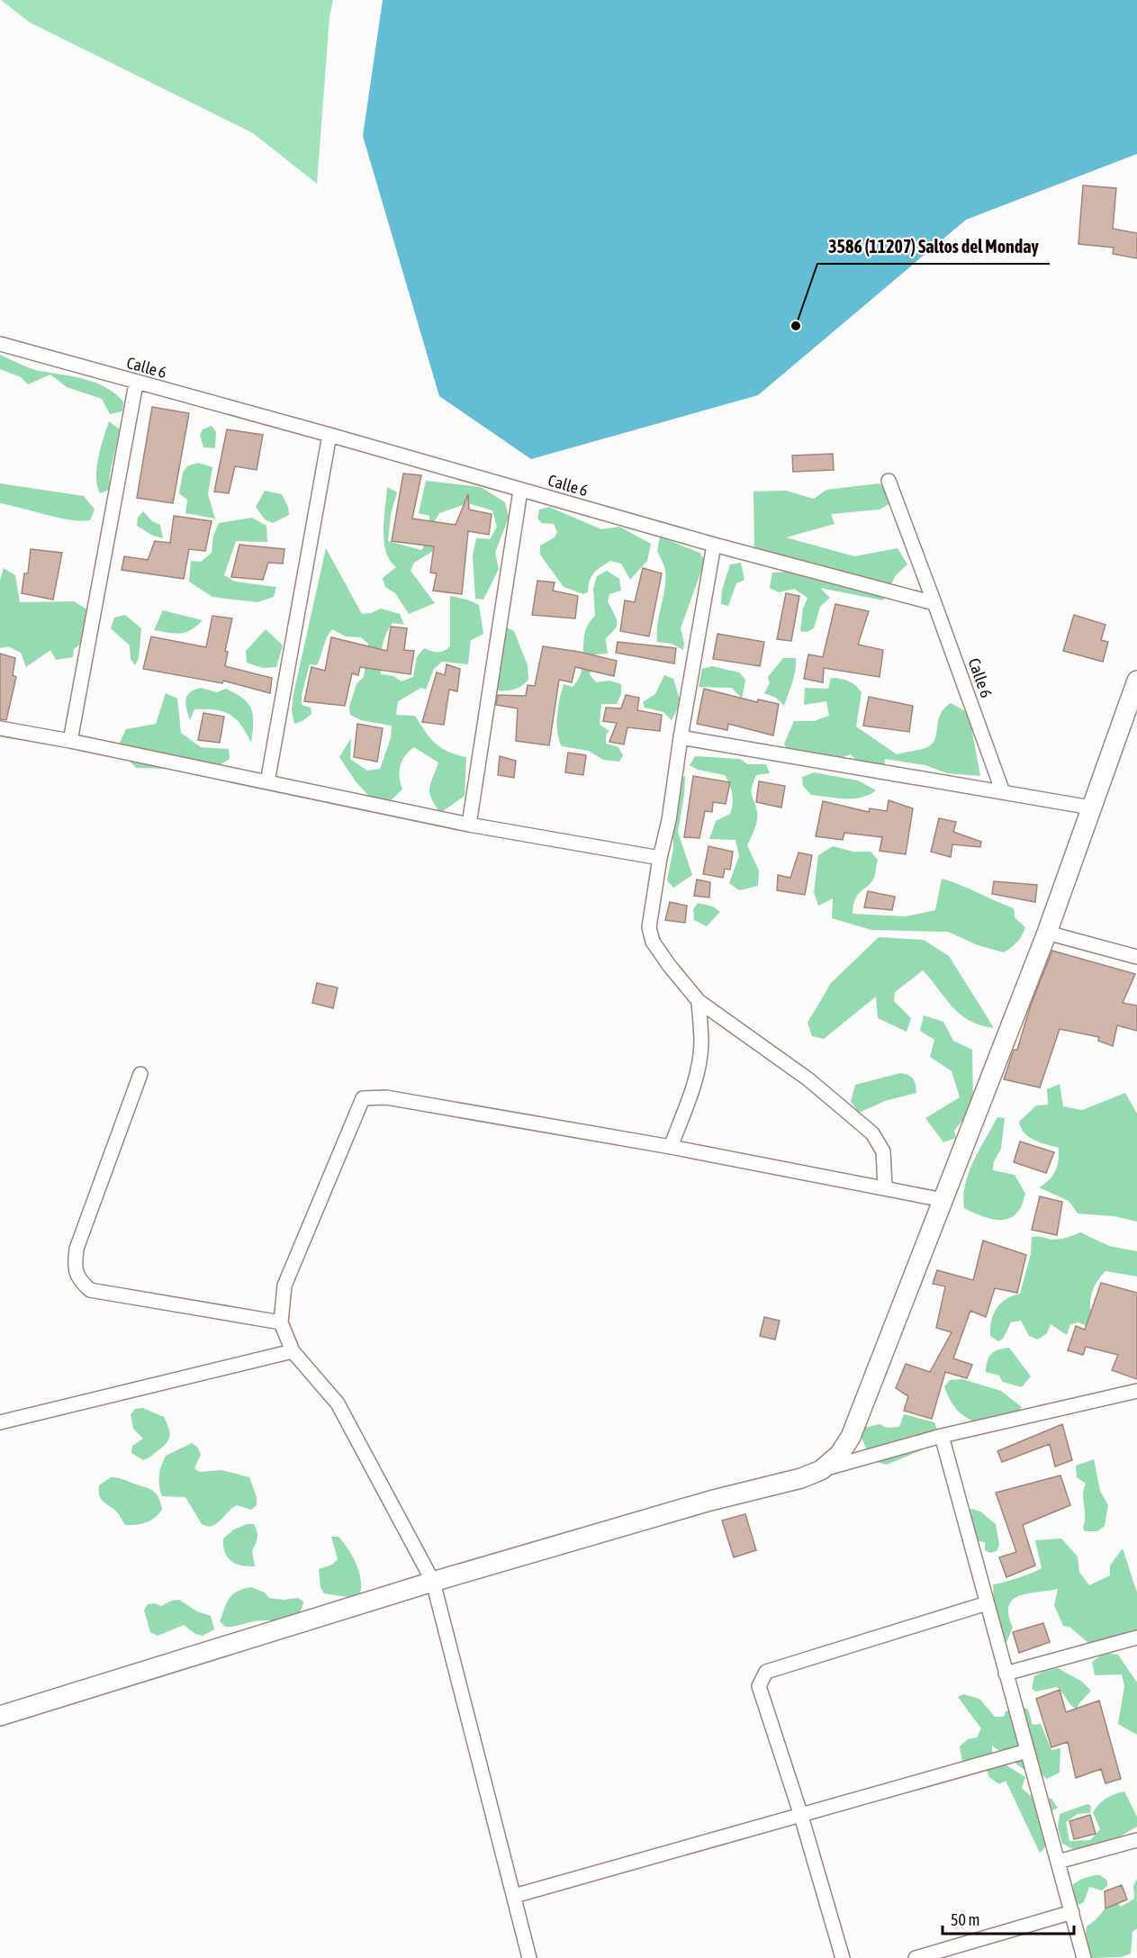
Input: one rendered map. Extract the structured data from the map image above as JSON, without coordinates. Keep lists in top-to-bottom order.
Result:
{
  "streets": {
    "street": ["Calle 6"]
  },
  "places": ["3586 (11207) Saltos del Monday"],
  "scale_bar": "50 m"
}
